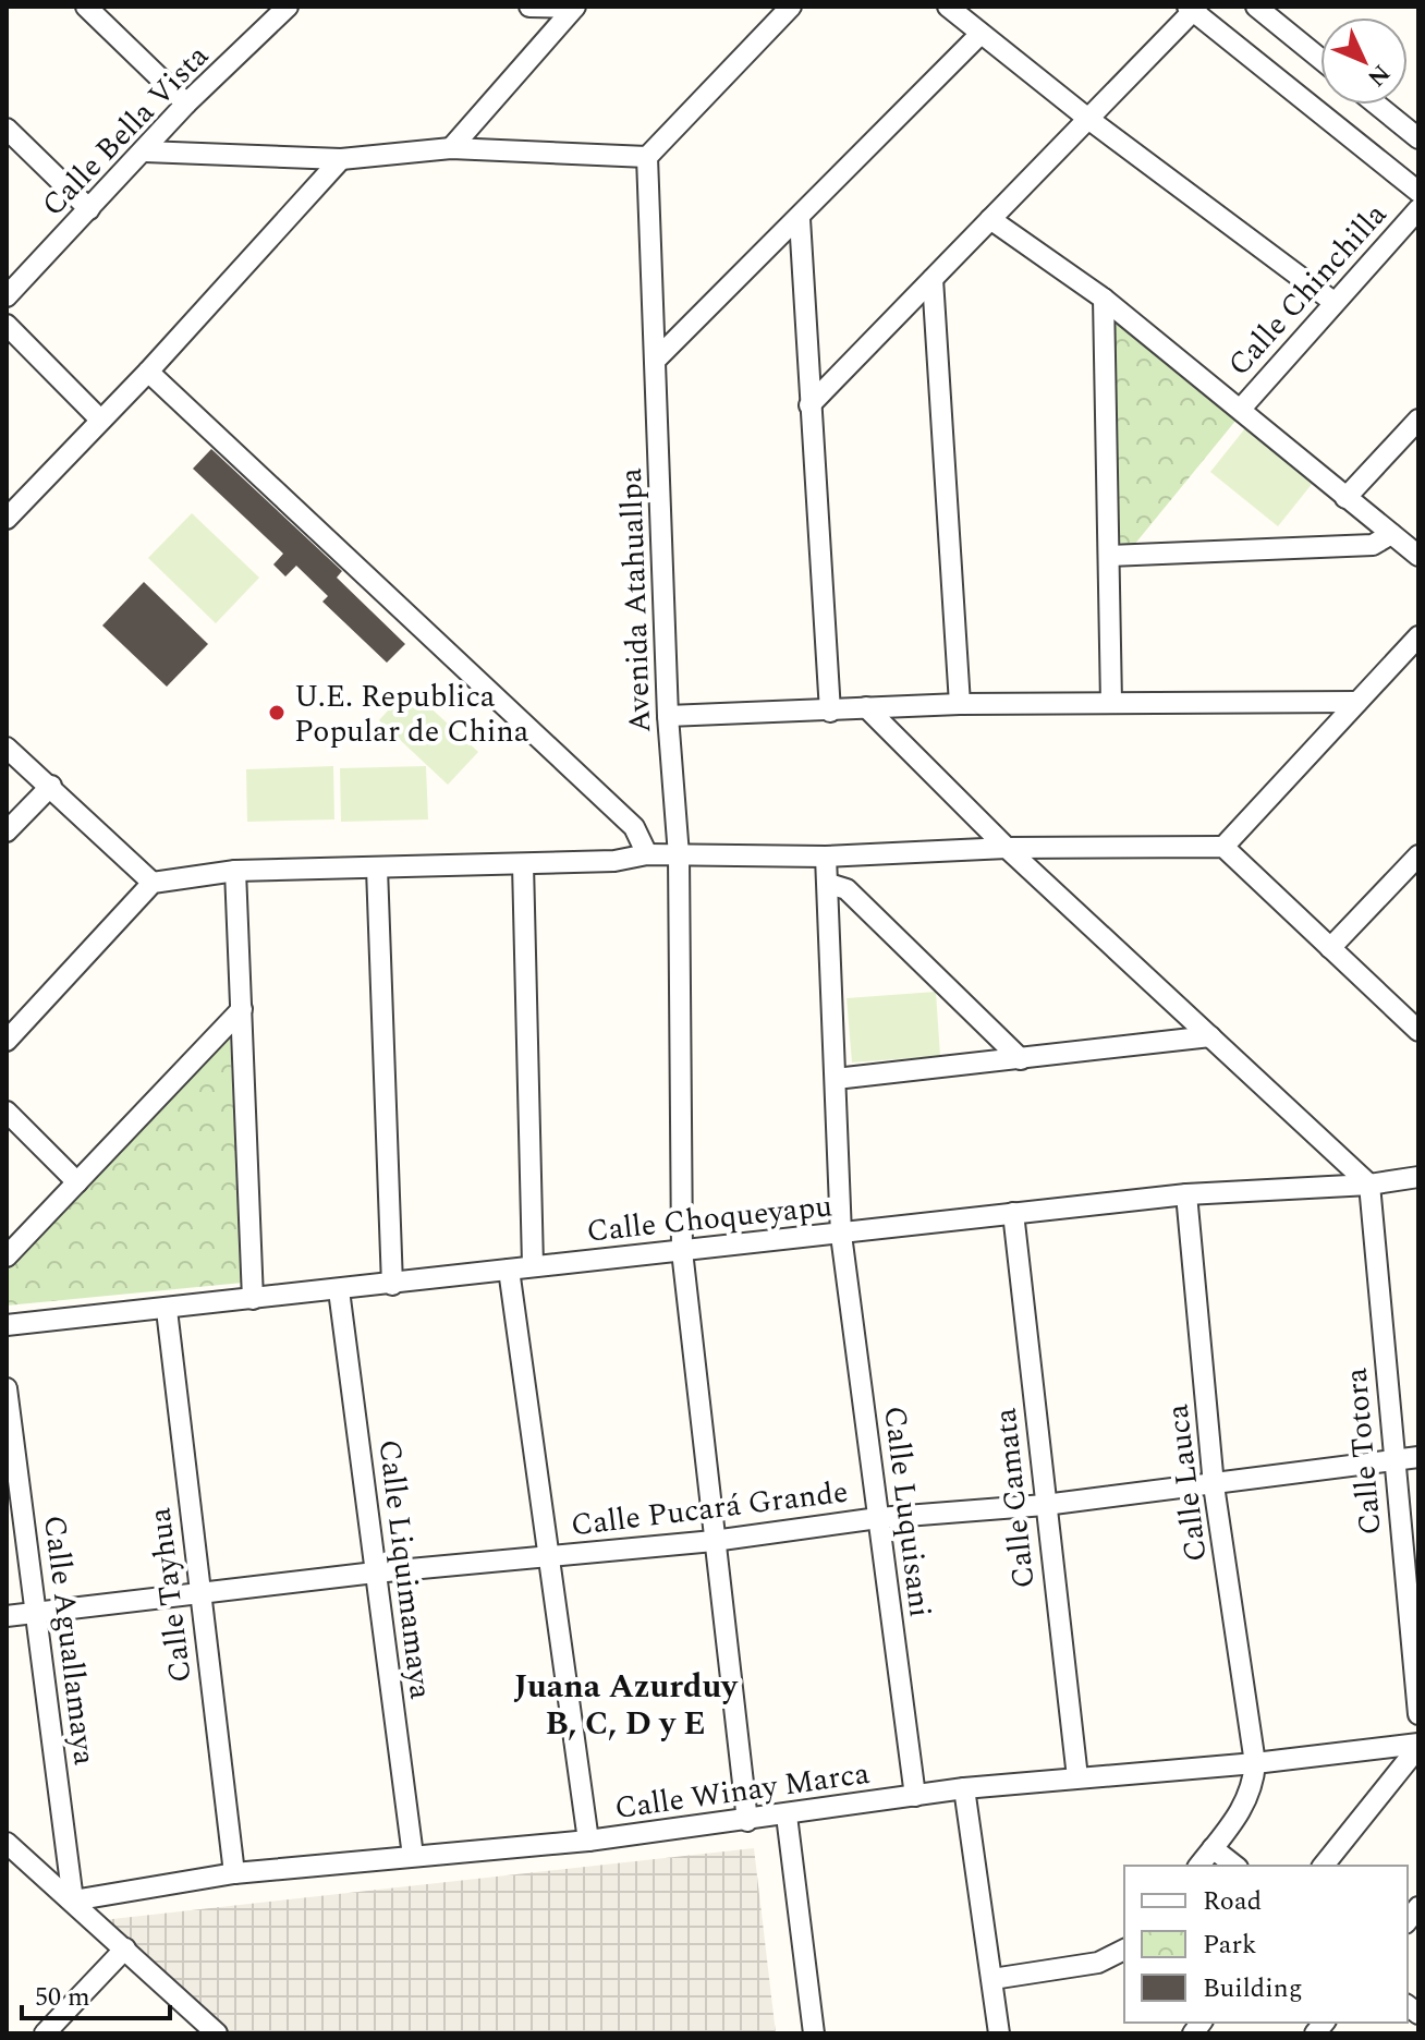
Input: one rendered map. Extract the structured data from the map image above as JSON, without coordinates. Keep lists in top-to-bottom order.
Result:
{
  "streets": {
    "street": [
      "Calle Bella Vista",
      "Calle Chinchilla",
      "Avenida Atahuallpa",
      "Calle Choqueyapu",
      "Calle Totora",
      "Calle Lauca",
      "Calle Camata",
      "Calle Pucará Grande",
      "Calle Luquisani",
      "Calle Liquimamaya",
      "Calle Tayhua",
      "Calle Aguallamaya",
      "Calle Winay Marca"
    ]
  },
  "crossings": [
    ["Avenida Atahuallpa", "Calle Choqueyapu"],
    ["Avenida Atahuallpa", "Calle Pucará Grande"],
    ["Avenida Atahuallpa", "Calle Winay Marca"],
    ["Calle Choqueyapu", "Calle Totora"],
    ["Calle Choqueyapu", "Calle Lauca"],
    ["Calle Choqueyapu", "Calle Camata"],
    ["Calle Choqueyapu", "Calle Luquisani"],
    ["Calle Choqueyapu", "Calle Liquimamaya"],
    ["Calle Choqueyapu", "Calle Tayhua"],
    ["Calle Totora", "Calle Pucará Grande"],
    ["Calle Lauca", "Calle Pucará Grande"],
    ["Calle Lauca", "Calle Winay Marca"],
    ["Calle Camata", "Calle Pucará Grande"],
    ["Calle Camata", "Calle Winay Marca"],
    ["Calle Pucará Grande", "Calle Luquisani"],
    ["Calle Pucará Grande", "Calle Liquimamaya"],
    ["Calle Pucará Grande", "Calle Tayhua"],
    ["Calle Pucará Grande", "Calle Aguallamaya"],
    ["Calle Luquisani", "Calle Winay Marca"],
    ["Calle Liquimamaya", "Calle Winay Marca"],
    ["Calle Tayhua", "Calle Winay Marca"],
    ["Calle Aguallamaya", "Calle Winay Marca"]
  ],
  "districts": ["Juana Azurduy B, C, D y E"],
  "places": ["U.E. Republica Popular de China"],
  "legend": ["Road", "Park", "Building"],
  "scale_bar": "50 m",
  "north": "bottom right"
}
